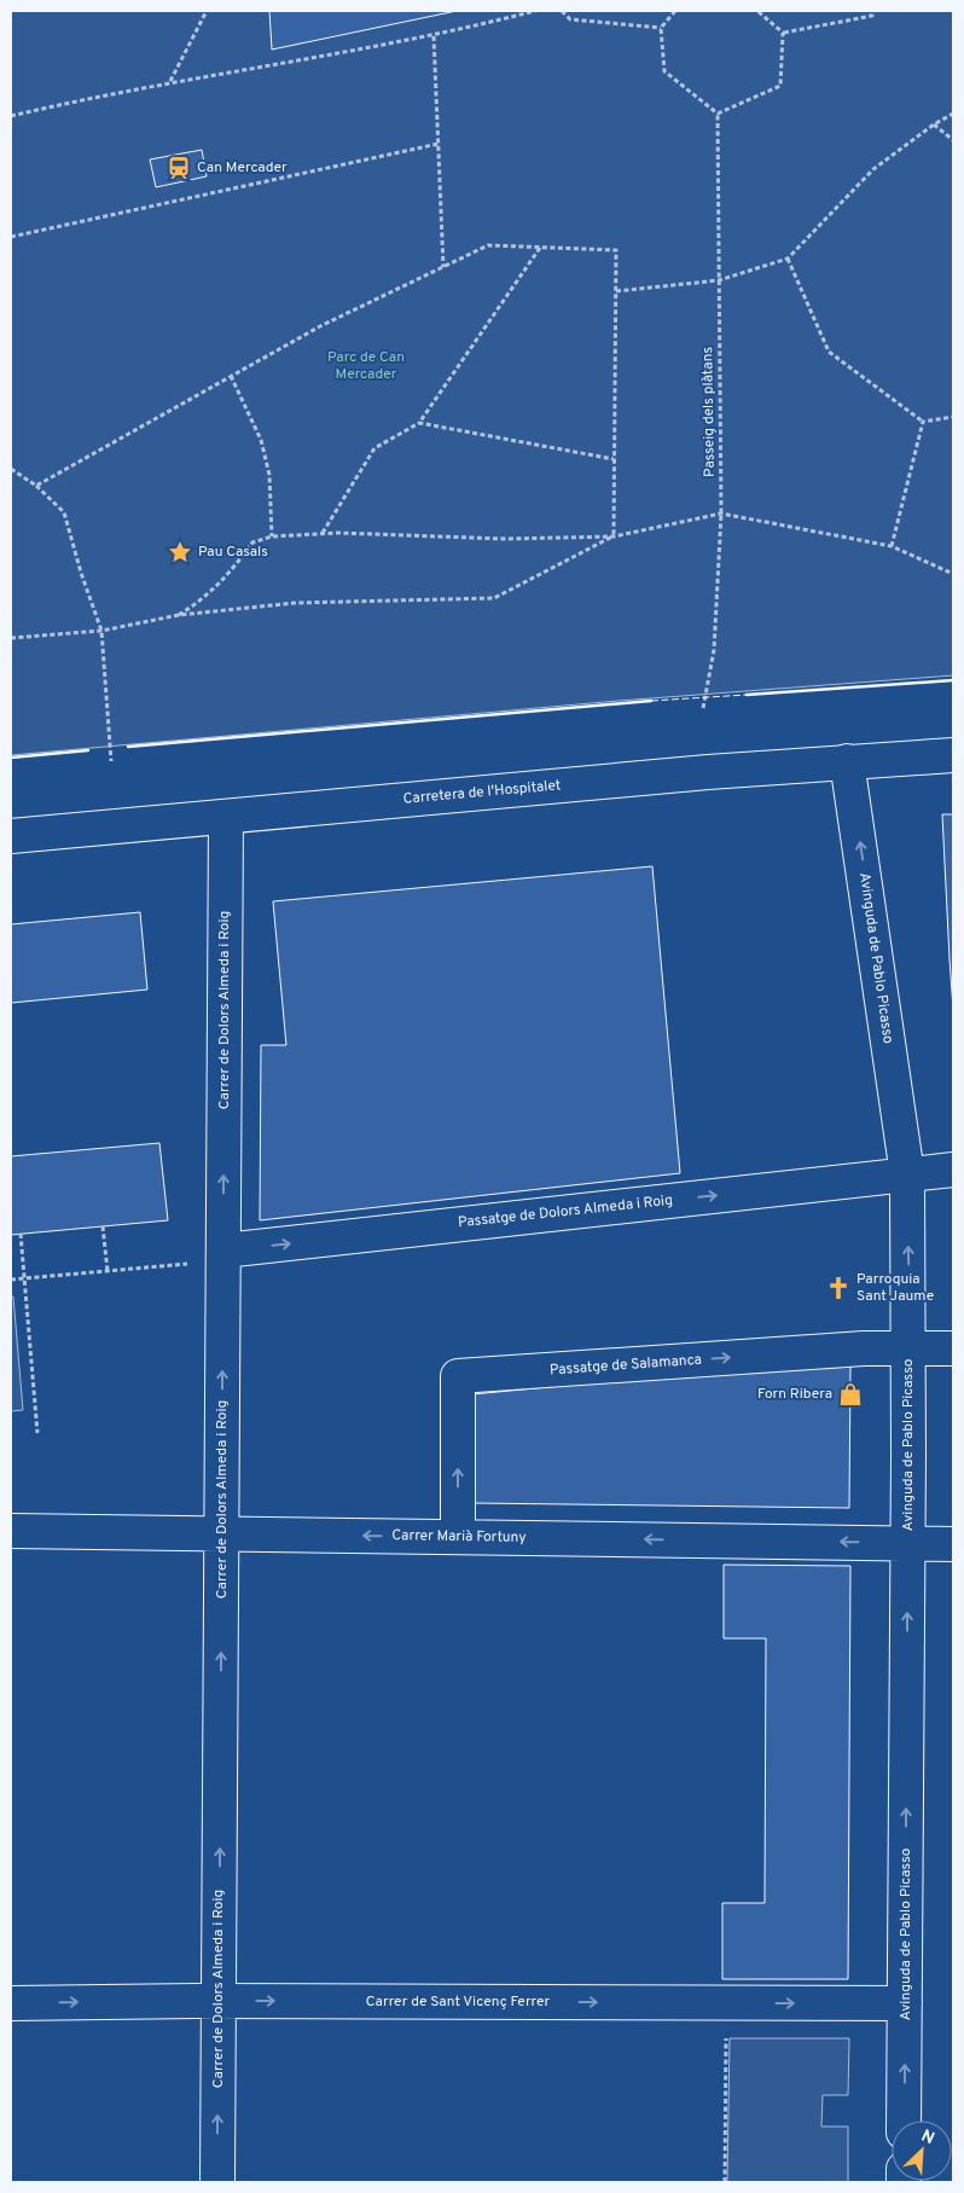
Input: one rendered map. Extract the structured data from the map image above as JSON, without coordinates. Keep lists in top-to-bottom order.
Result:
{
  "streets": {
    "street": [
      "Carretera de l'Hospitalet",
      "Avinguda de Pablo Picasso",
      "Carrer de Dolors Almeda i Roig",
      "Passatge de Dolors Almeda i Roig",
      "Passatge de Salamanca",
      "Carrer Marià Fortuny",
      "Carrer de Sant Vicenç Ferrer"
    ],
    "path": ["Passeig dels plàtans"]
  },
  "crossings": [
    ["Carretera de l'Hospitalet", "Avinguda de Pablo Picasso"],
    ["Carretera de l'Hospitalet", "Carrer de Dolors Almeda i Roig"],
    ["Avinguda de Pablo Picasso", "Passatge de Dolors Almeda i Roig"],
    ["Avinguda de Pablo Picasso", "Passatge de Salamanca"],
    ["Avinguda de Pablo Picasso", "Carrer Marià Fortuny"],
    ["Avinguda de Pablo Picasso", "Carrer de Sant Vicenç Ferrer"],
    ["Carrer de Dolors Almeda i Roig", "Passatge de Dolors Almeda i Roig"],
    ["Carrer de Dolors Almeda i Roig", "Carrer Marià Fortuny"],
    ["Carrer de Dolors Almeda i Roig", "Carrer de Sant Vicenç Ferrer"],
    ["Passatge de Salamanca", "Carrer Marià Fortuny"]
  ],
  "one_way": [
    "Avinguda de Pablo Picasso",
    "Carrer de Dolors Almeda i Roig",
    "Passatge de Dolors Almeda i Roig",
    "Carrer Marià Fortuny",
    "Carrer de Sant Vicenç Ferrer"
  ],
  "parks": ["Parc de Can Mercader"],
  "places": {
    "station": ["Can Mercader"],
    "place": ["Pau Casals"],
    "church": ["Parroquia Sant Jaume"],
    "shop": ["Forn Ribera"]
  },
  "north": "top right"
}
